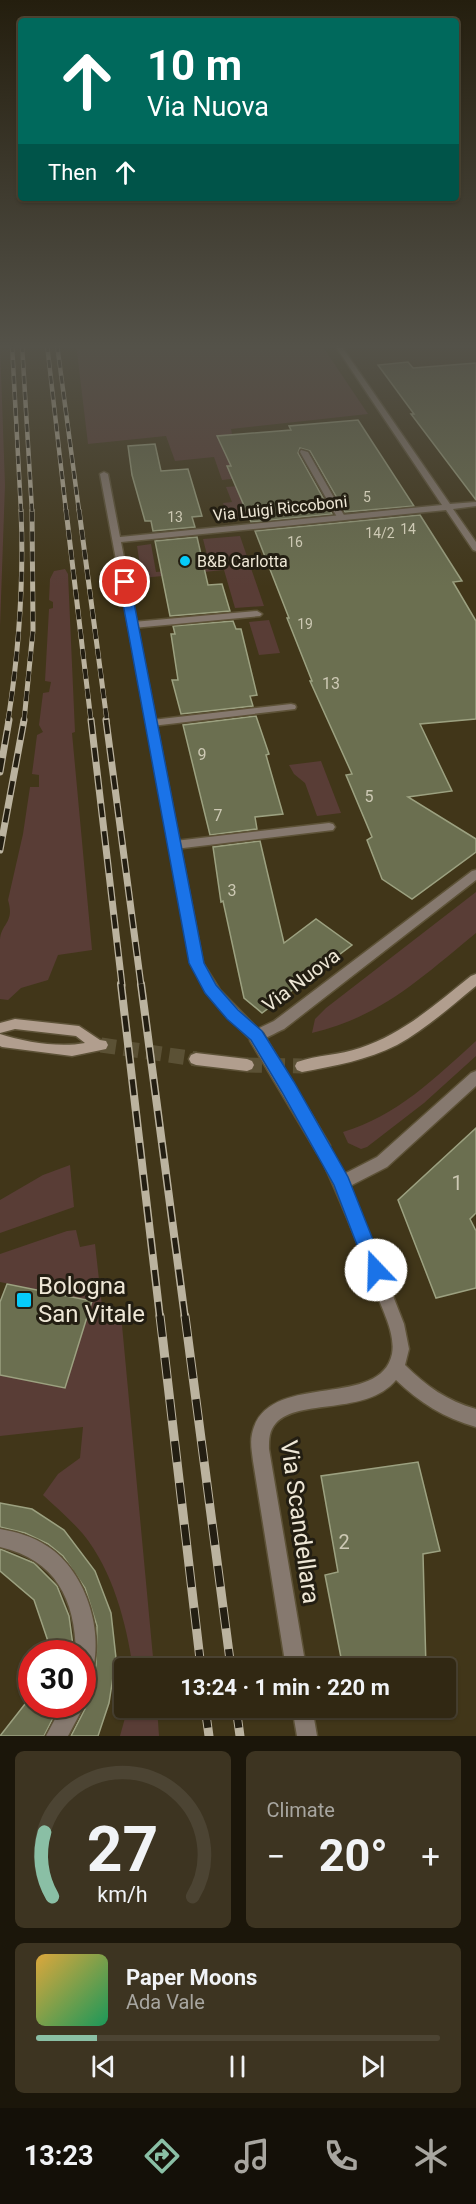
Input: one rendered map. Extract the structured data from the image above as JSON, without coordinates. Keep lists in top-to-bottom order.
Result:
{
  "streets": {
    "street": ["Via Luigi Riccoboni", "Via Nuova", "Via Scandellara"]
  },
  "crossings": [
    ["Via Nuova", "Via Scandellara"]
  ],
  "places": {
    "other": ["B&B Carlotta"],
    "transit": ["Bologna San Vitale"]
  },
  "house_numbers": [
    "5",
    "13",
    "14",
    "14/2",
    "16",
    "19",
    "13",
    "9",
    "5",
    "7",
    "3",
    "1",
    "2"
  ],
  "page": {
    "turn": ["10 m", "Via Nuova"],
    "then": "Then",
    "limit": "30",
    "trip": "13:24 · 1 min · 220 m",
    "tile": "Climate",
    "heat": ["−", "20°", "+"],
    "song": ["Paper Moons", "Ada Vale"],
    "tabs": "13:23",
    "gauge": ["27", "km/h"]
  }
}
